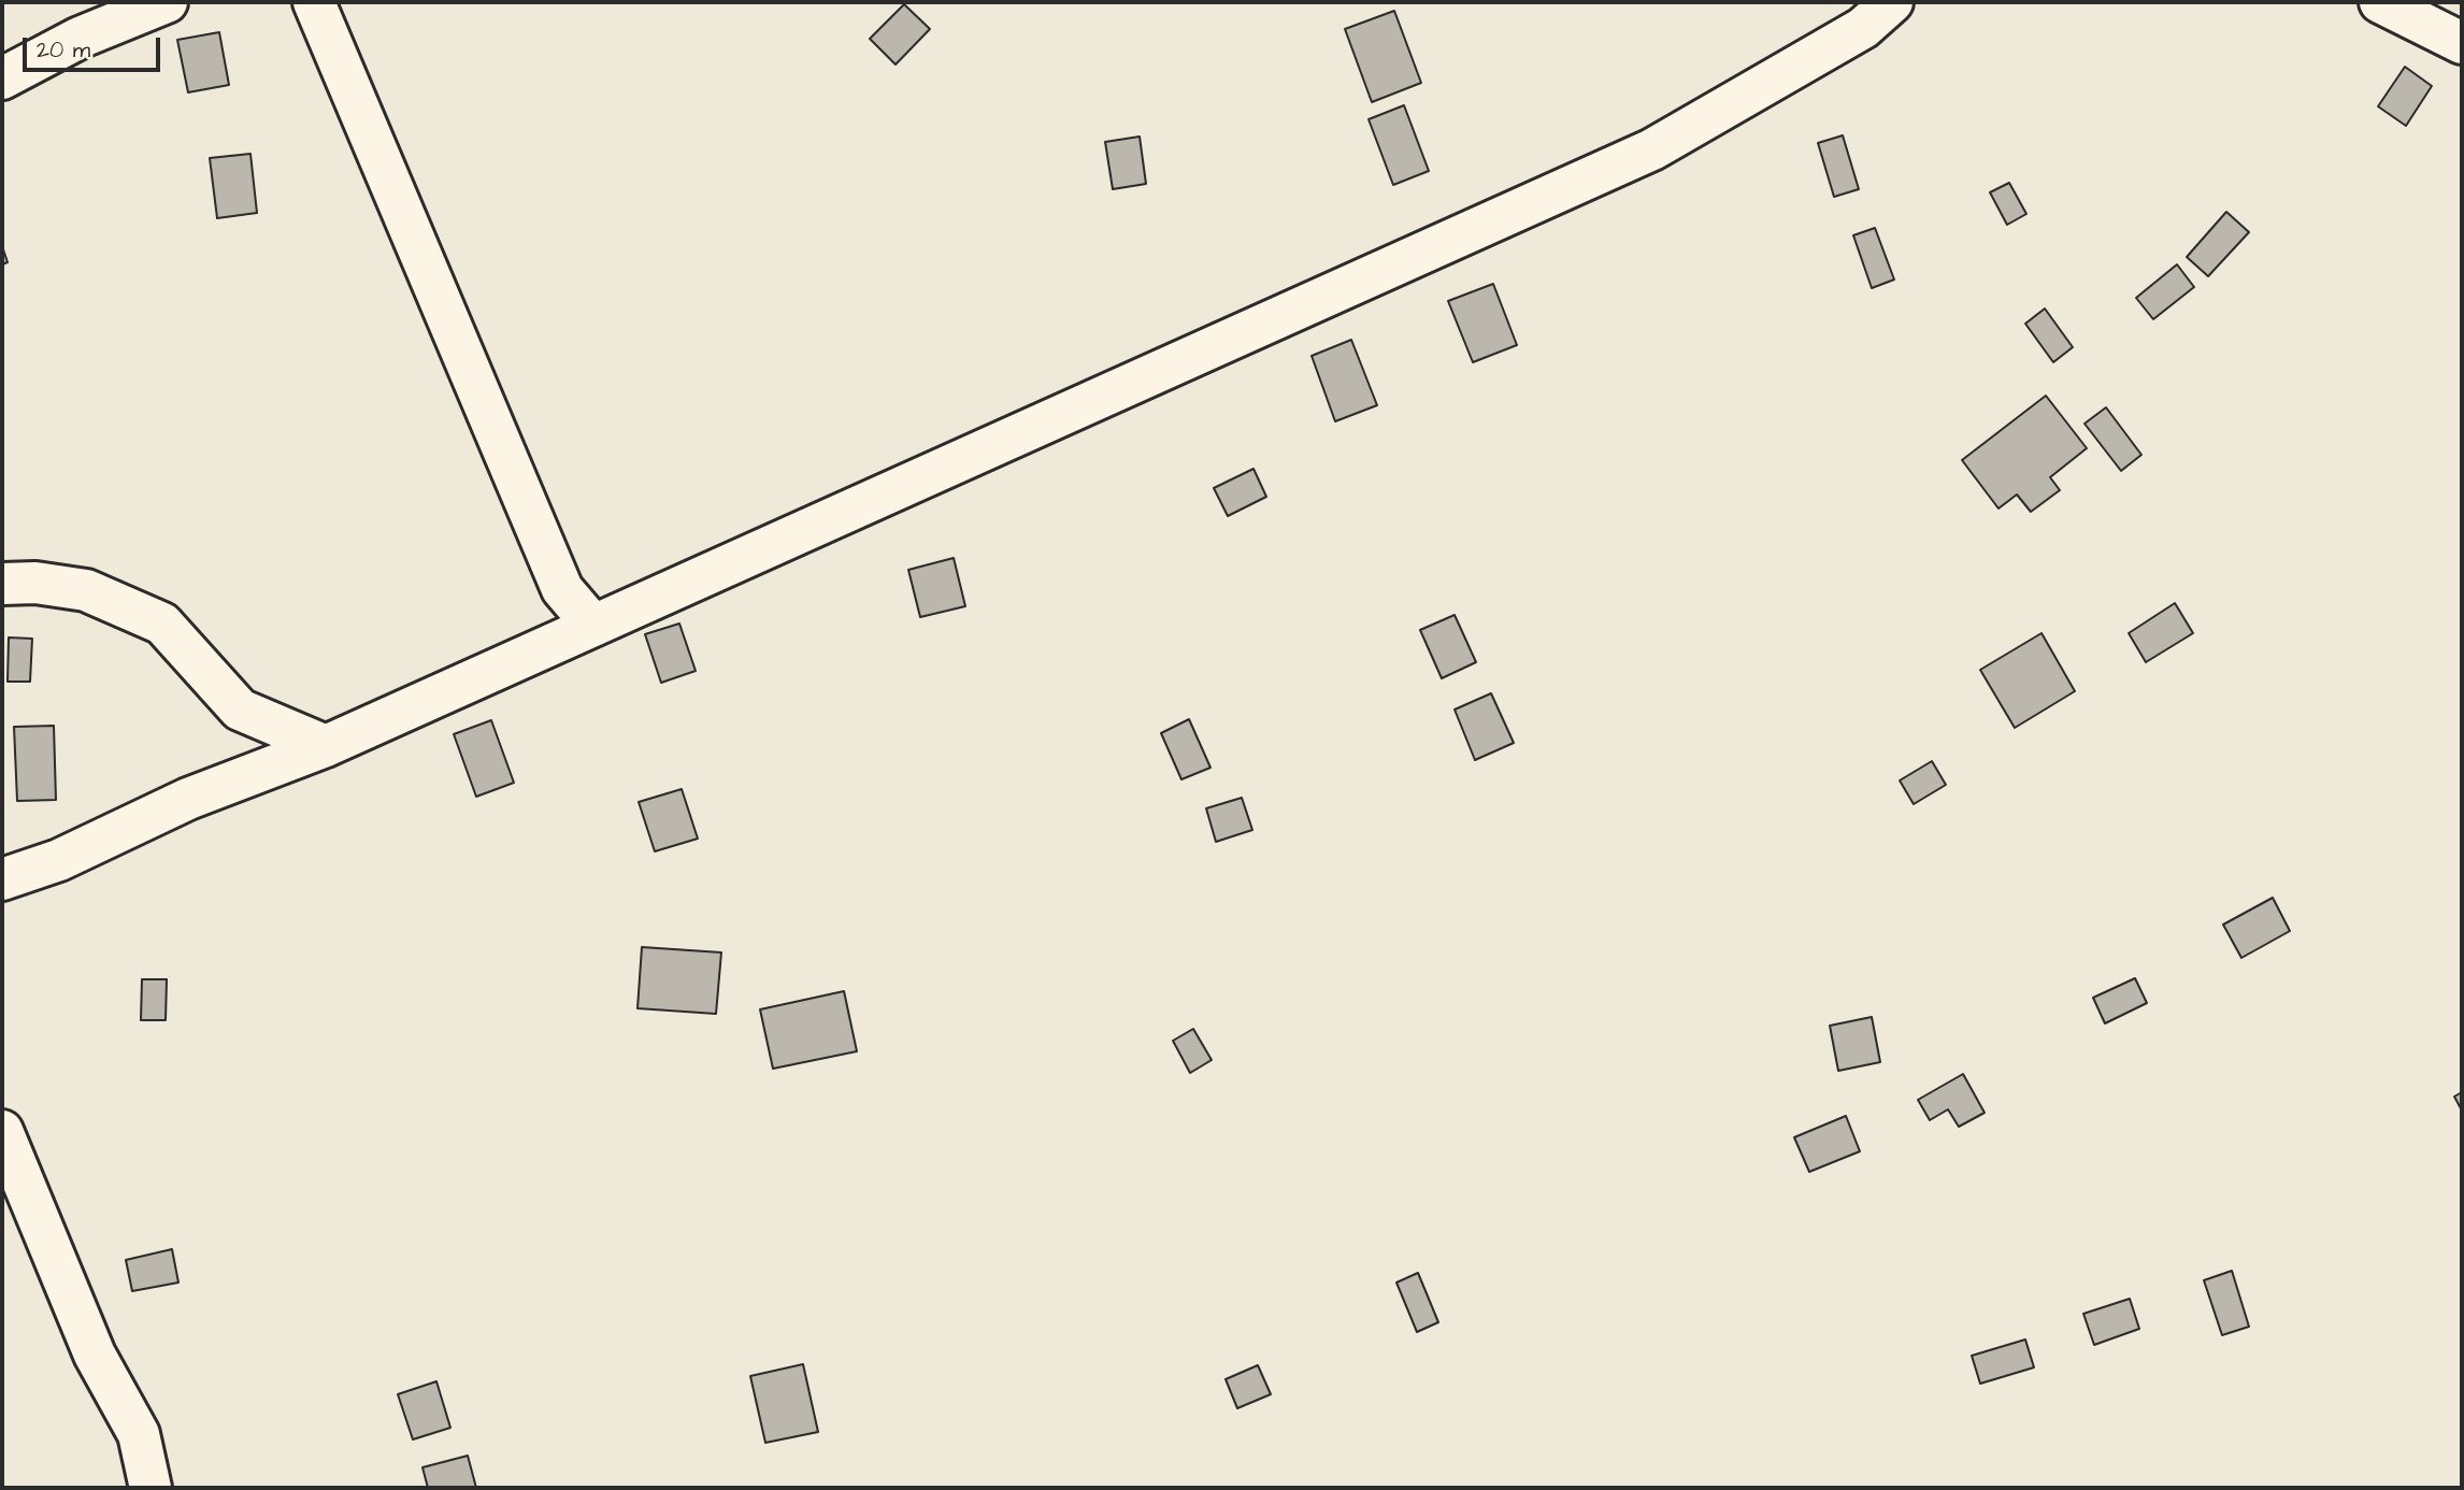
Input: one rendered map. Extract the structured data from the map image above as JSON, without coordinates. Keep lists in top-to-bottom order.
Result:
{
  "scale_bar": "20 m"
}
